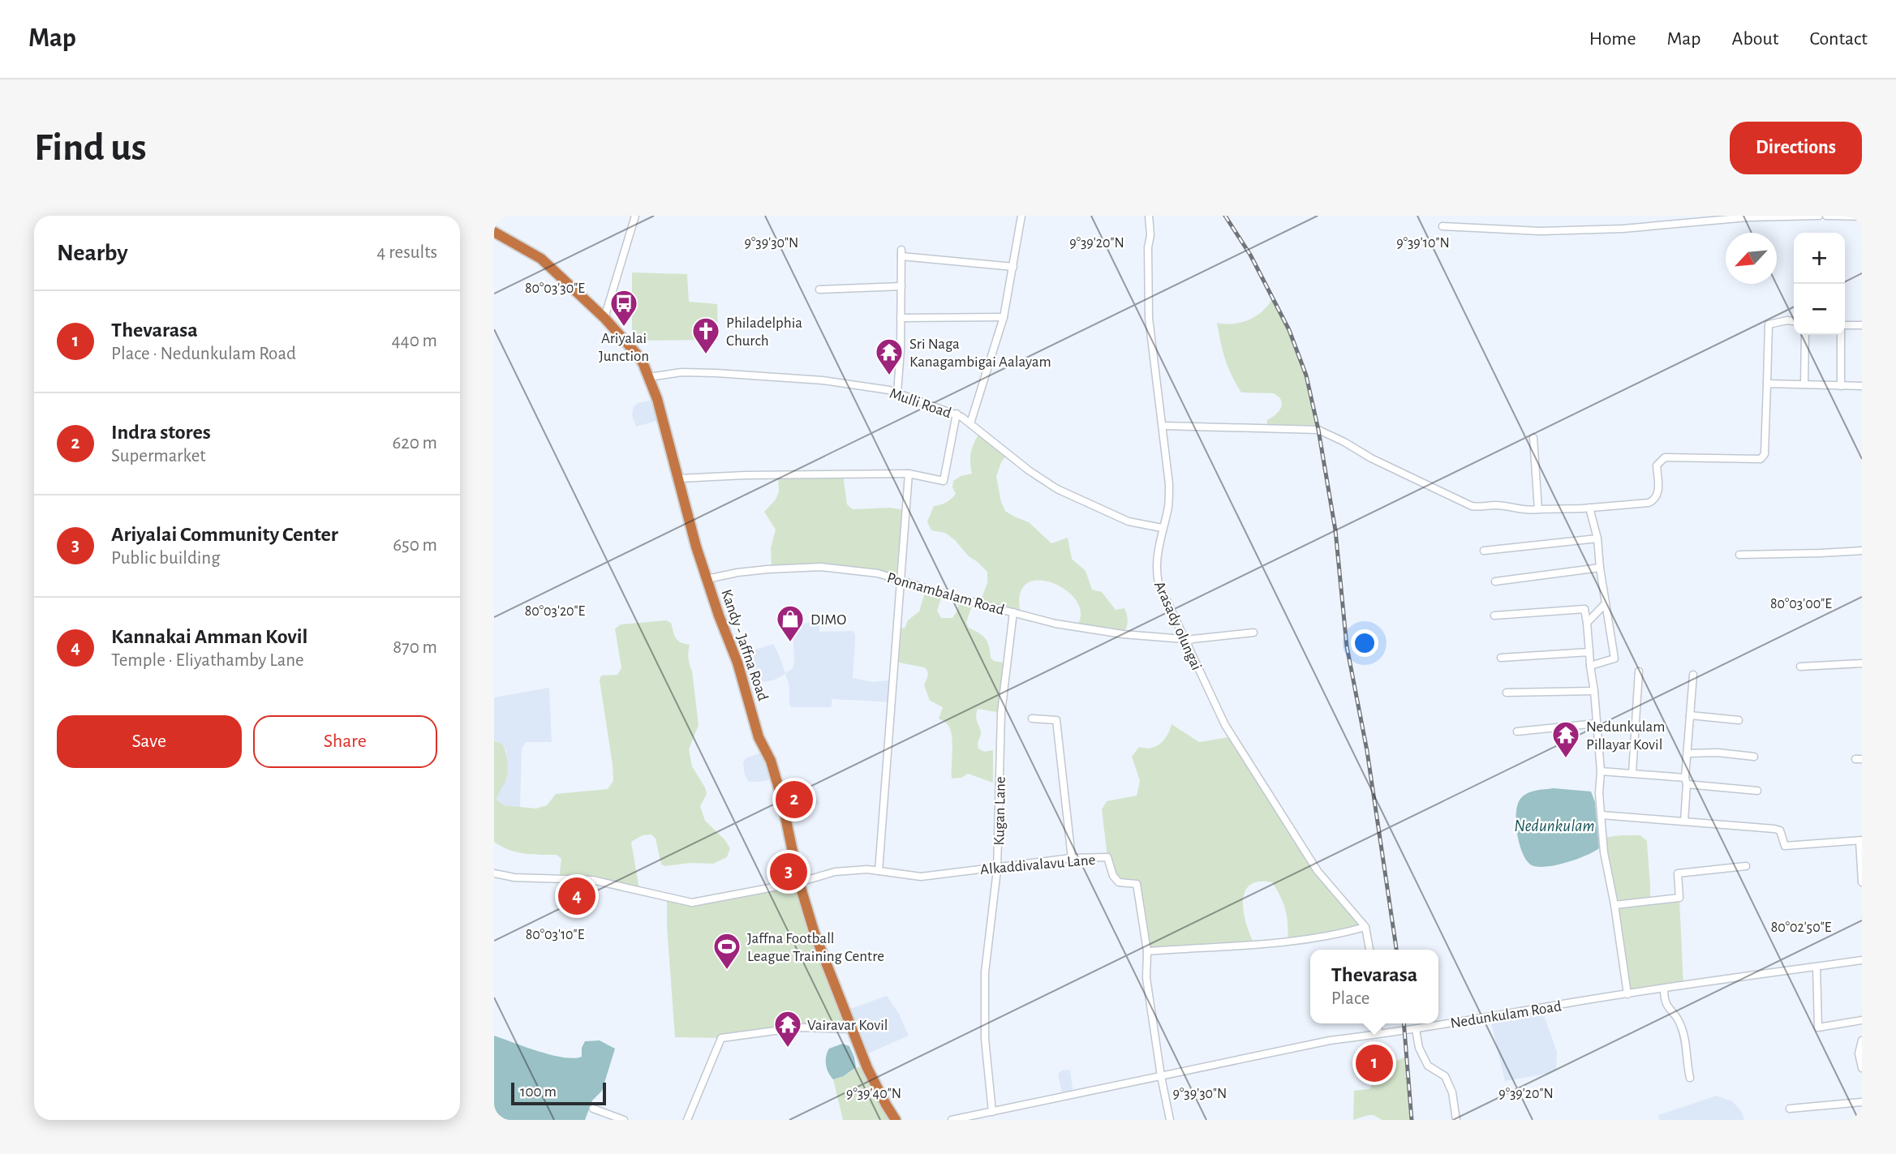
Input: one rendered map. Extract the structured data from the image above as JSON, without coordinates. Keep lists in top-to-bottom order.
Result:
{
  "streets": {
    "highway": ["Kandy - Jaffna Road"],
    "street": [
      "Mulli Road",
      "Ponnambalam Road",
      "Arasady olungai",
      "Kugan Lane",
      "Alkaddivalavu Lane",
      "Nedunkulam Road"
    ]
  },
  "crossings": [
    ["Mulli Road", "Arasady olungai"],
    ["Mulli Road", "Kandy - Jaffna Road"],
    ["Ponnambalam Road", "Arasady olungai"],
    ["Ponnambalam Road", "Kandy - Jaffna Road"],
    ["Ponnambalam Road", "Kugan Lane"],
    ["Kandy - Jaffna Road", "Alkaddivalavu Lane"],
    ["Kugan Lane", "Alkaddivalavu Lane"],
    ["Kugan Lane", "Nedunkulam Road"],
    ["Alkaddivalavu Lane", "Nedunkulam Road"]
  ],
  "water": ["Nedunkulam"],
  "places": {
    "bus stop": ["Ariyalai Junction"],
    "church": ["Philadelphia Church"],
    "temple": ["Sri Naga Kanagambigai Aalayam", "Nedunkulam Pillayar Kovil", "Vairavar Kovil"],
    "shop": ["DIMO"],
    "sports": ["Jaffna Football League Training Centre"]
  },
  "scale_bar": "100 m",
  "north": "bottom left",
  "page": {
    "header": "Map",
    "nav": [
      "Home",
      "Map",
      "About",
      "Contact"
    ],
    "buttons": [
      "Directions",
      ["Save", "Share"]
    ],
    "title": "Find us",
    "heading": ["Nearby", "4 results"],
    "map_buttons": ["+", "−"],
    "list": [
      {
        "mark": "1",
        "name": "Thevarasa",
        "note": "Place · Nedunkulam Road",
        "value": "440 m"
      },
      {
        "mark": "2",
        "name": "Indra stores",
        "note": "Supermarket",
        "value": "620 m"
      },
      {
        "mark": "3",
        "name": "Ariyalai Community Center",
        "note": "Public building",
        "value": "650 m"
      },
      {
        "mark": "4",
        "name": "Kannakai Amman Kovil",
        "note": "Temple · Eliyathamby Lane",
        "value": "870 m"
      }
    ],
    "pins": [
      "2",
      "3",
      "4",
      "1"
    ],
    "popup": ["Thevarasa", "Place"],
    "scale": "100 m"
  },
  "coordinates": [
    "9°39'30\"N",
    "9°39'20\"N",
    "9°39'10\"N",
    "80°03'30\"E",
    "80°03'00\"E",
    "80°03'20\"E",
    "80°02'50\"E",
    "80°03'10\"E",
    "9°39'40\"N"
  ]
}
